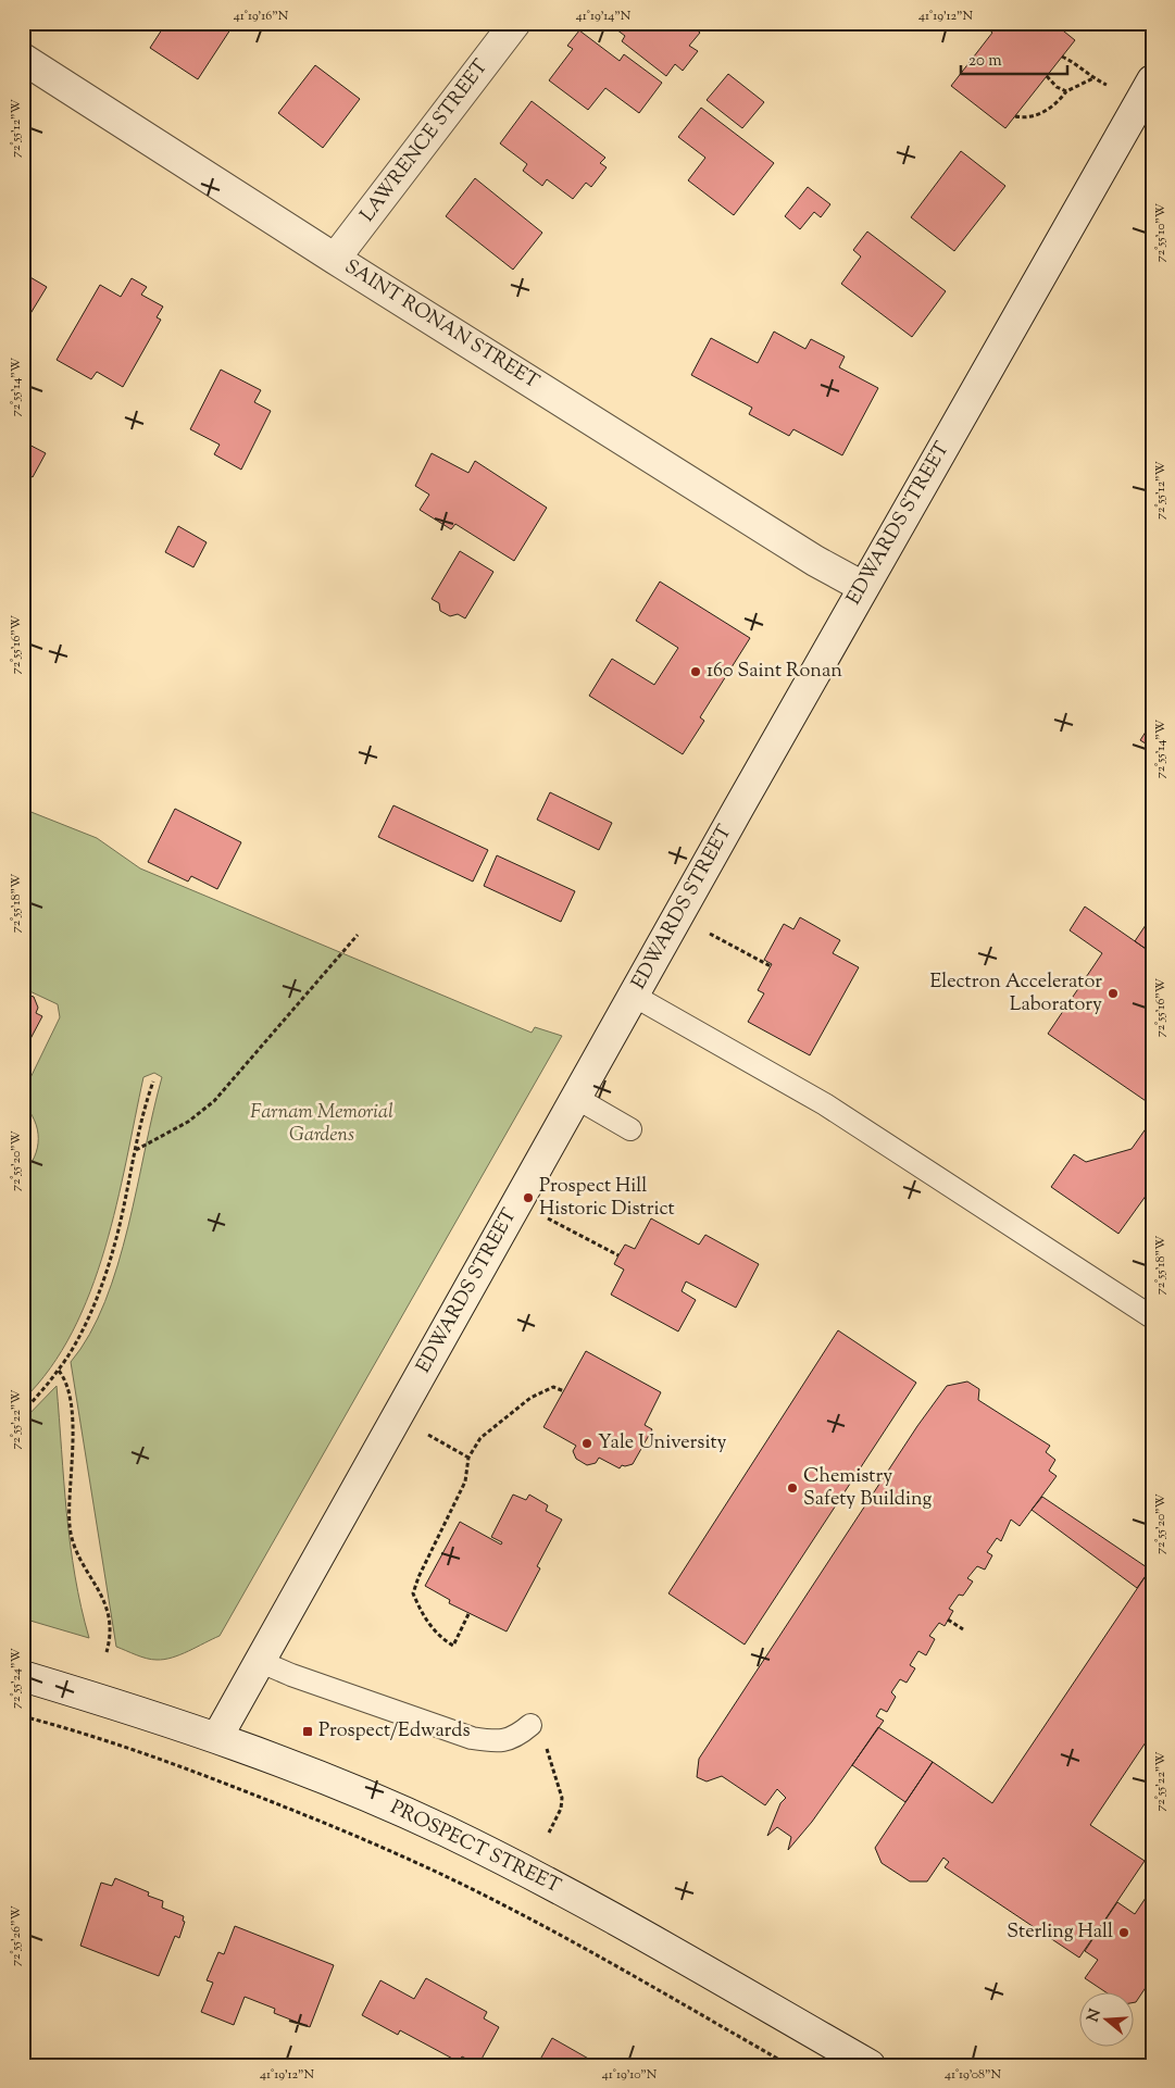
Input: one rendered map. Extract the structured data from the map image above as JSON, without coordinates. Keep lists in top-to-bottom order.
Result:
{
  "streets": {
    "main road": [
      "LAWRENCE STREET",
      "SAINT RONAN STREET",
      "EDWARDS STREET",
      "PROSPECT STREET"
    ]
  },
  "crossings": [
    ["LAWRENCE STREET", "SAINT RONAN STREET"],
    ["SAINT RONAN STREET", "EDWARDS STREET"],
    ["EDWARDS STREET", "PROSPECT STREET"]
  ],
  "parks": ["Farnam Memorial Gardens"],
  "places": {
    "other": [
      "160 Saint Ronan",
      "Electron Accelerator Laboratory",
      "Prospect Hill Historic District",
      "Yale University",
      "Chemistry Safety Building",
      "Sterling Hall"
    ],
    "transit": ["Prospect/Edwards"]
  },
  "scale_bar": "20 m",
  "north": "left",
  "coordinates": [
    "41°19'16\"N",
    "41°19'14\"N",
    "41°19'12\"N",
    "72°55'12\"W",
    "72°55'10\"W",
    "72°55'14\"W",
    "72°55'16\"W",
    "72°55'18\"W",
    "72°55'20\"W",
    "72°55'22\"W",
    "72°55'24\"W",
    "72°55'26\"W",
    "41°19'10\"N",
    "41°19'08\"N"
  ]
}
